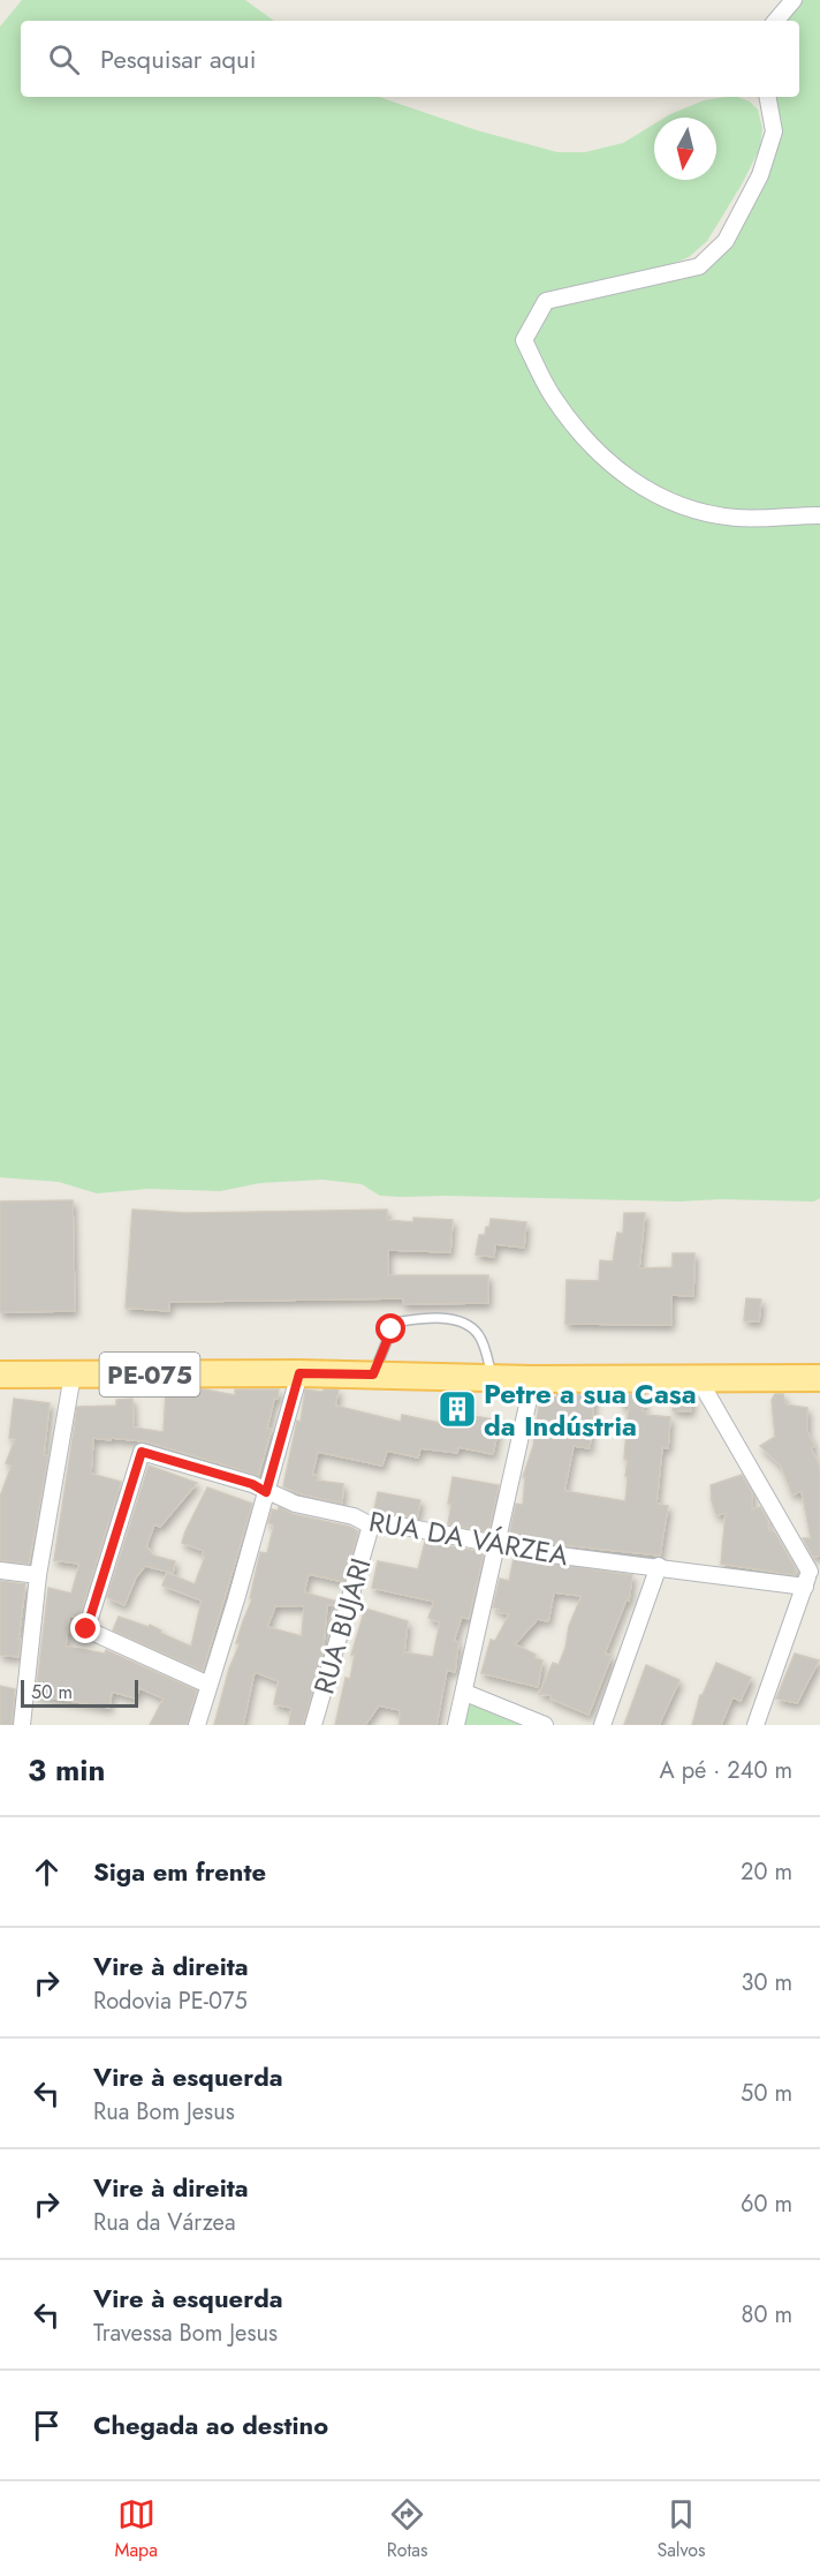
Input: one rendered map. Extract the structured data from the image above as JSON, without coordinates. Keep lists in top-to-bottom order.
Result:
{
  "streets": {
    "main road": ["PE-075"],
    "street": ["RUA DA VÁRZEA", "RUA BUJARI"]
  },
  "crossings": [
    ["RUA DA VÁRZEA", "RUA BUJARI"]
  ],
  "places": {
    "building": ["Petre a sua Casa da Indústria"]
  },
  "scale_bar": "50 m",
  "north": "bottom",
  "page": {
    "search": "Pesquisar aqui",
    "scale": "50 m",
    "heading": ["3 min", "A pé · 240 m"],
    "list": [
      ["Siga em frente", "20 m"],
      ["Vire à direita", "Rodovia PE-075", "30 m"],
      ["Vire à esquerda", "Rua Bom Jesus", "50 m"],
      ["Vire à direita", "Rua da Várzea", "60 m"],
      ["Vire à esquerda", "Travessa Bom Jesus", "80 m"],
      "Chegada ao destino"
    ],
    "nav": ["Mapa", "Rotas", "Salvos"]
  }
}
